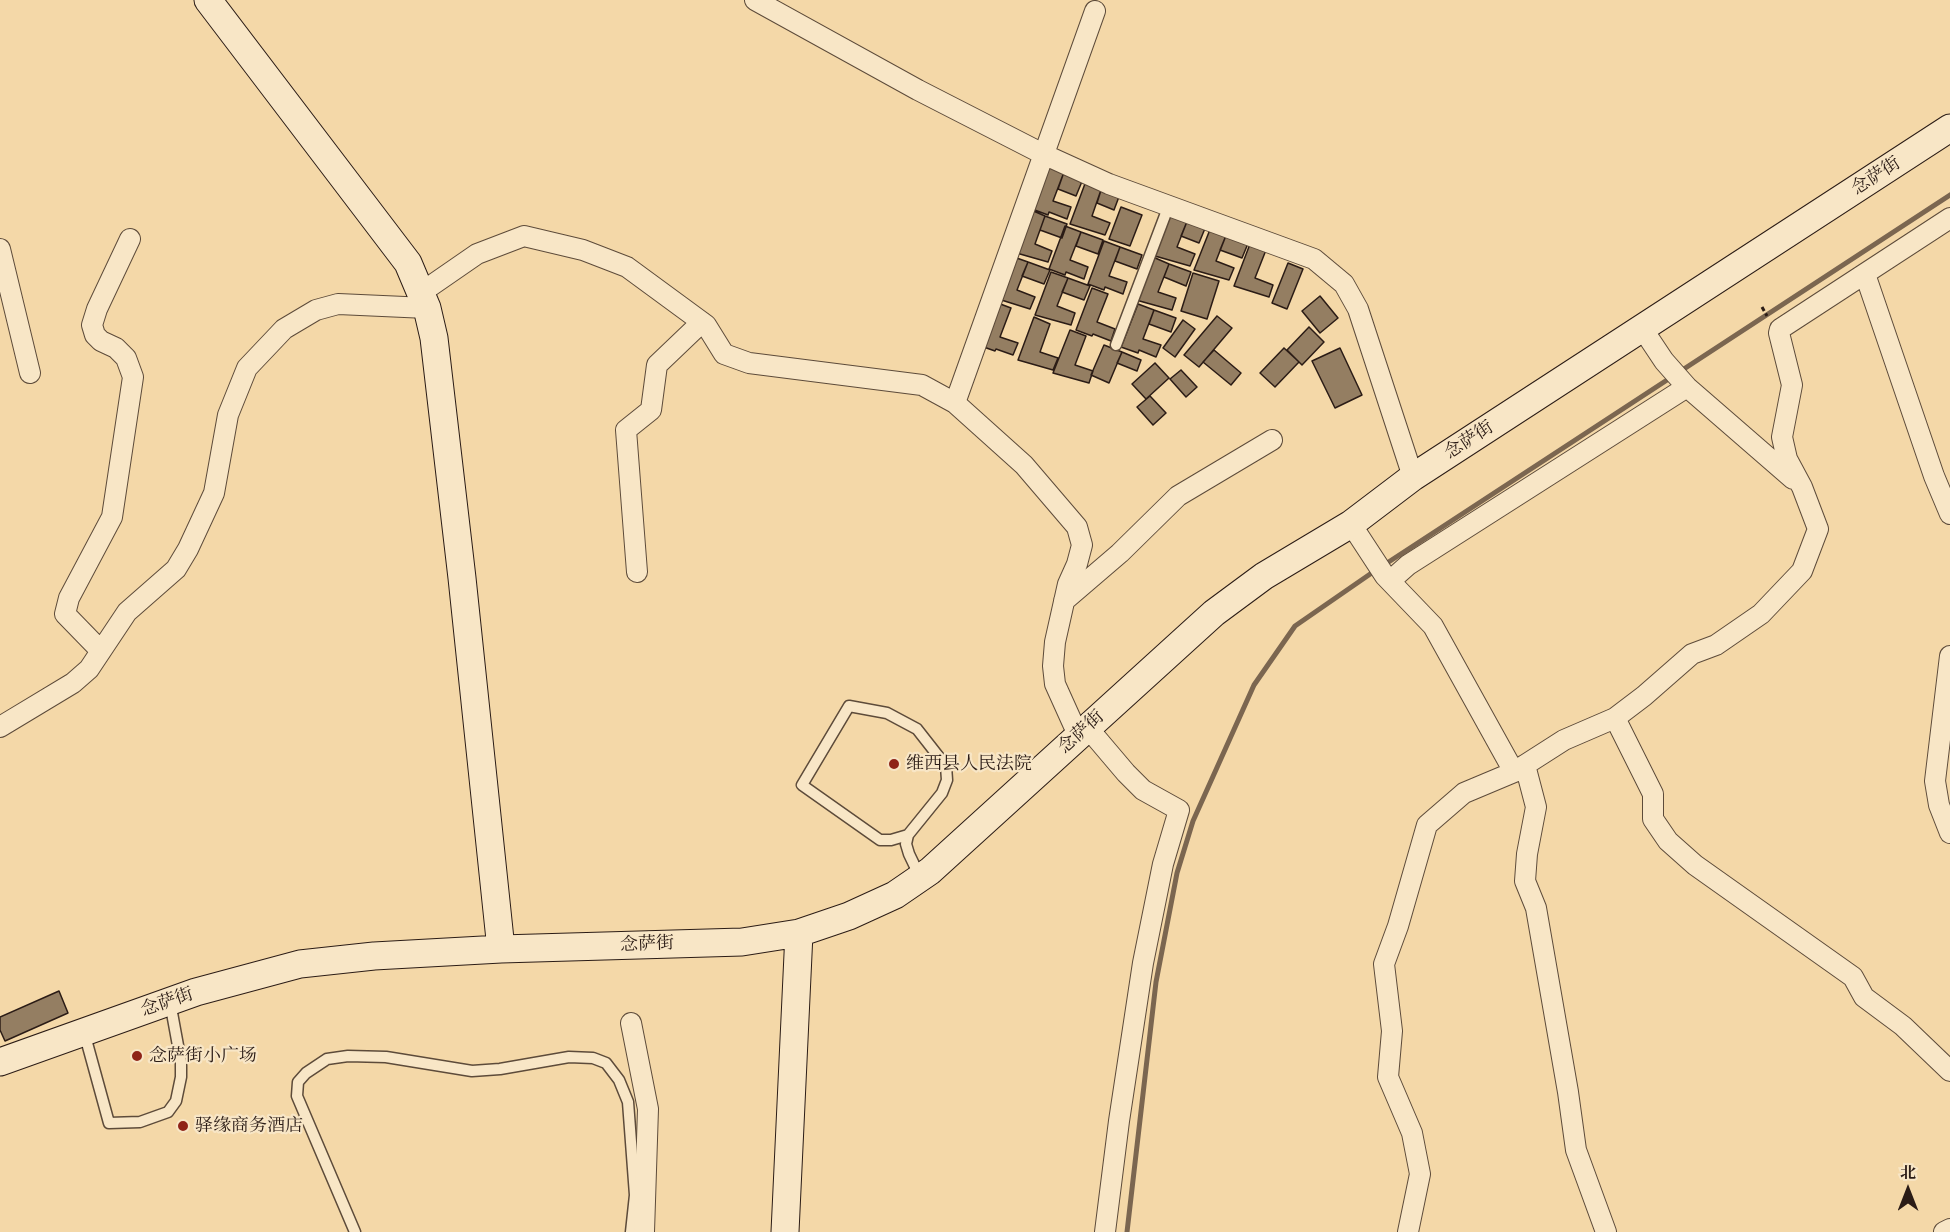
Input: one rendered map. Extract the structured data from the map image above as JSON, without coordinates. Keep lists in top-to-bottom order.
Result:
{
  "streets": {
    "street": ["念萨街"]
  },
  "places": ["维西县人民法院", "念萨街小广场", "驿缘商务酒店"],
  "north": "top"
}
